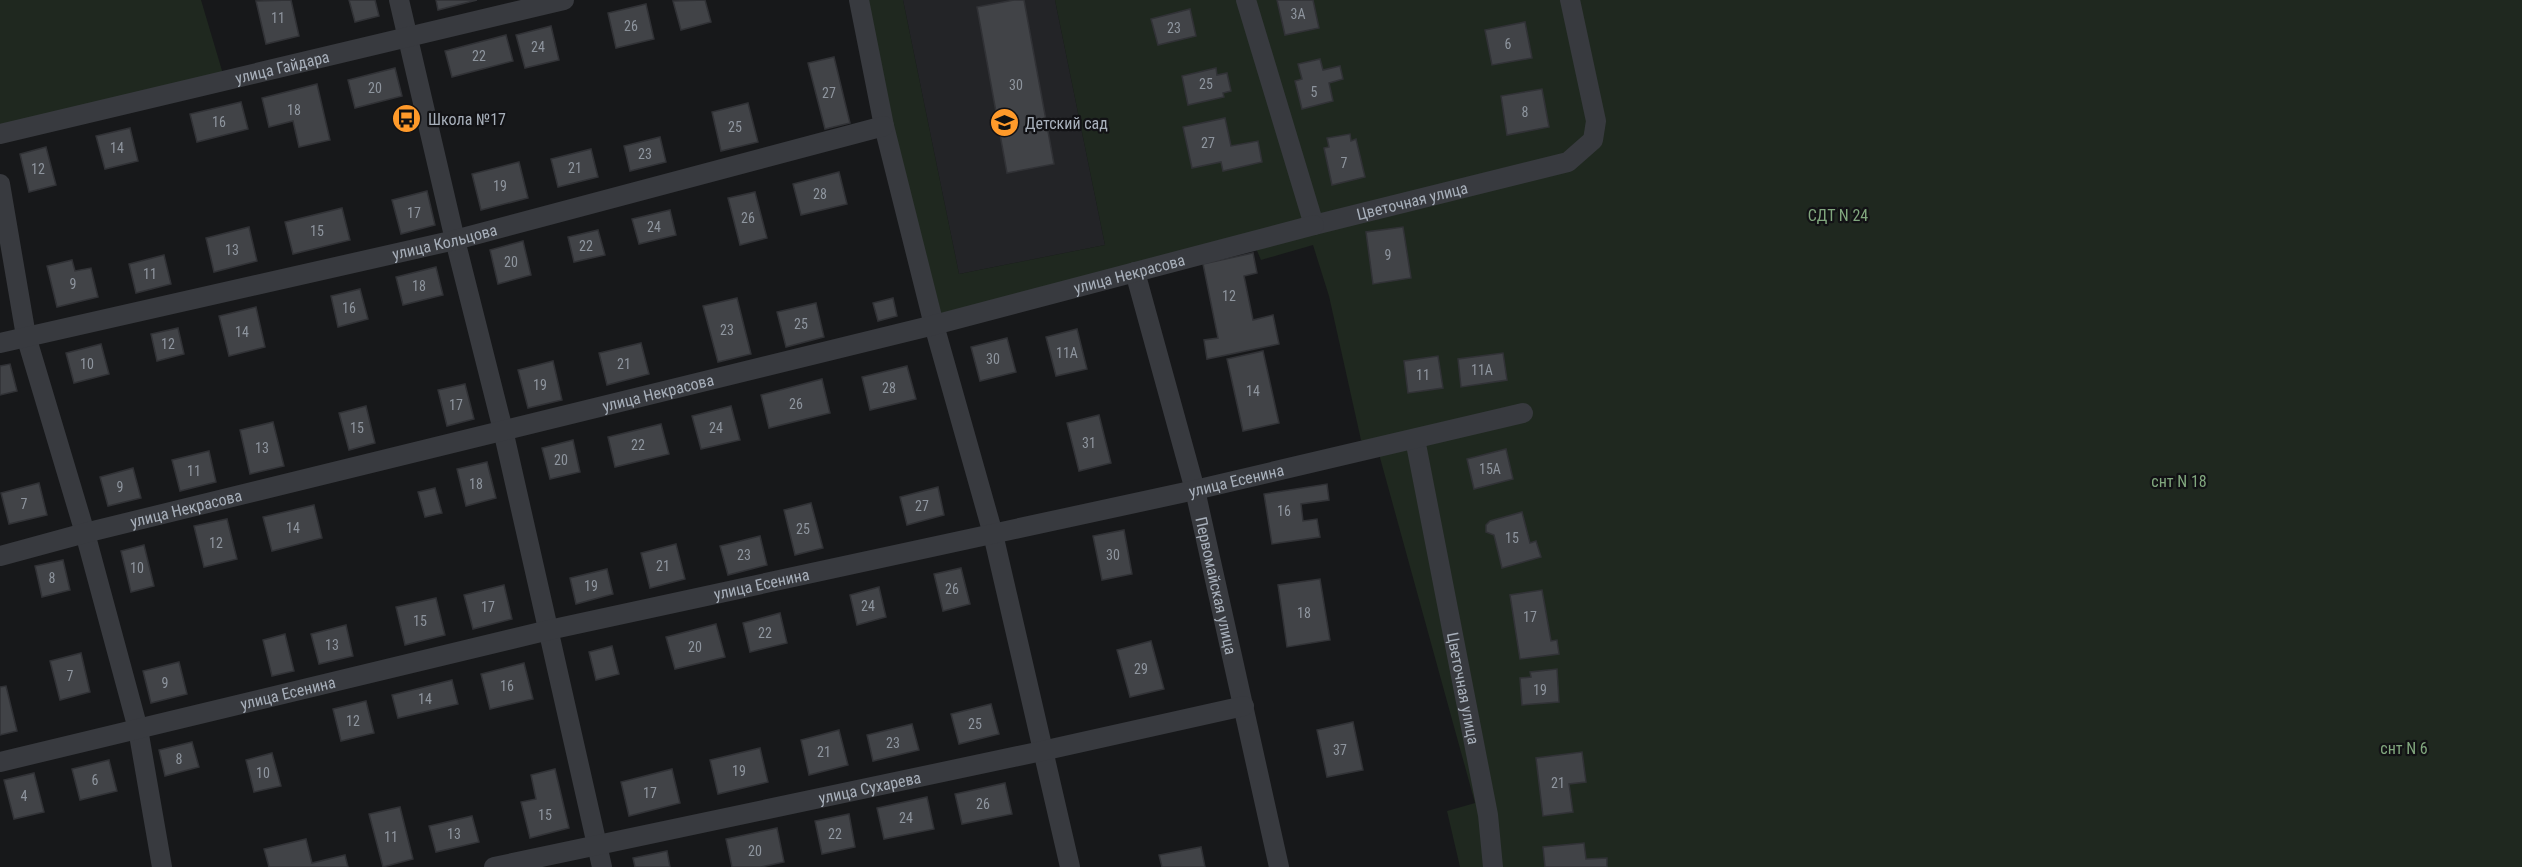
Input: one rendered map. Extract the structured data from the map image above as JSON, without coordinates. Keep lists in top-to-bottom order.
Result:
{
  "streets": {
    "street": [
      "улица Гайдара",
      "Цветочная улица",
      "улица Кольцова",
      "улица Некрасова",
      "улица Есенина",
      "Первомайская улица",
      "улица Сухарева"
    ]
  },
  "crossings": [
    ["Цветочная улица", "улица Некрасова"],
    ["Цветочная улица", "улица Есенина"],
    ["улица Некрасова", "Первомайская улица"],
    ["улица Есенина", "Первомайская улица"],
    ["Первомайская улица", "улица Сухарева"]
  ],
  "parks": ["СДТ N 24", "снт N 18", "снт N 6"],
  "places": {
    "bus stop": ["Школа №17"],
    "school or university": ["Детский сад"]
  },
  "house_numbers": [
    "3А",
    "11",
    "26",
    "23",
    "6",
    "24",
    "22",
    "25",
    "30",
    "20",
    "5",
    "27",
    "18",
    "8",
    "16",
    "25",
    "27",
    "14",
    "23",
    "7",
    "21",
    "12",
    "19",
    "28",
    "17",
    "26",
    "24",
    "15",
    "22",
    "13",
    "9",
    "20",
    "11",
    "9",
    "18",
    "12",
    "16",
    "25",
    "23",
    "14",
    "12",
    "11А",
    "30",
    "10",
    "21",
    "11А",
    "11",
    "19",
    "28",
    "14",
    "26",
    "17",
    "15",
    "24",
    "31",
    "22",
    "13",
    "20",
    "15А",
    "11",
    "18",
    "9",
    "7",
    "27",
    "16",
    "14",
    "25",
    "15",
    "12",
    "23",
    "30",
    "21",
    "10",
    "8",
    "19",
    "26",
    "24",
    "17",
    "18",
    "17",
    "15",
    "22",
    "13",
    "20",
    "29",
    "7",
    "9",
    "16",
    "19",
    "14",
    "12",
    "25",
    "23",
    "37",
    "21",
    "8",
    "19",
    "10",
    "6",
    "21",
    "17",
    "4",
    "26",
    "15",
    "24",
    "13",
    "22",
    "11",
    "20"
  ]
}
